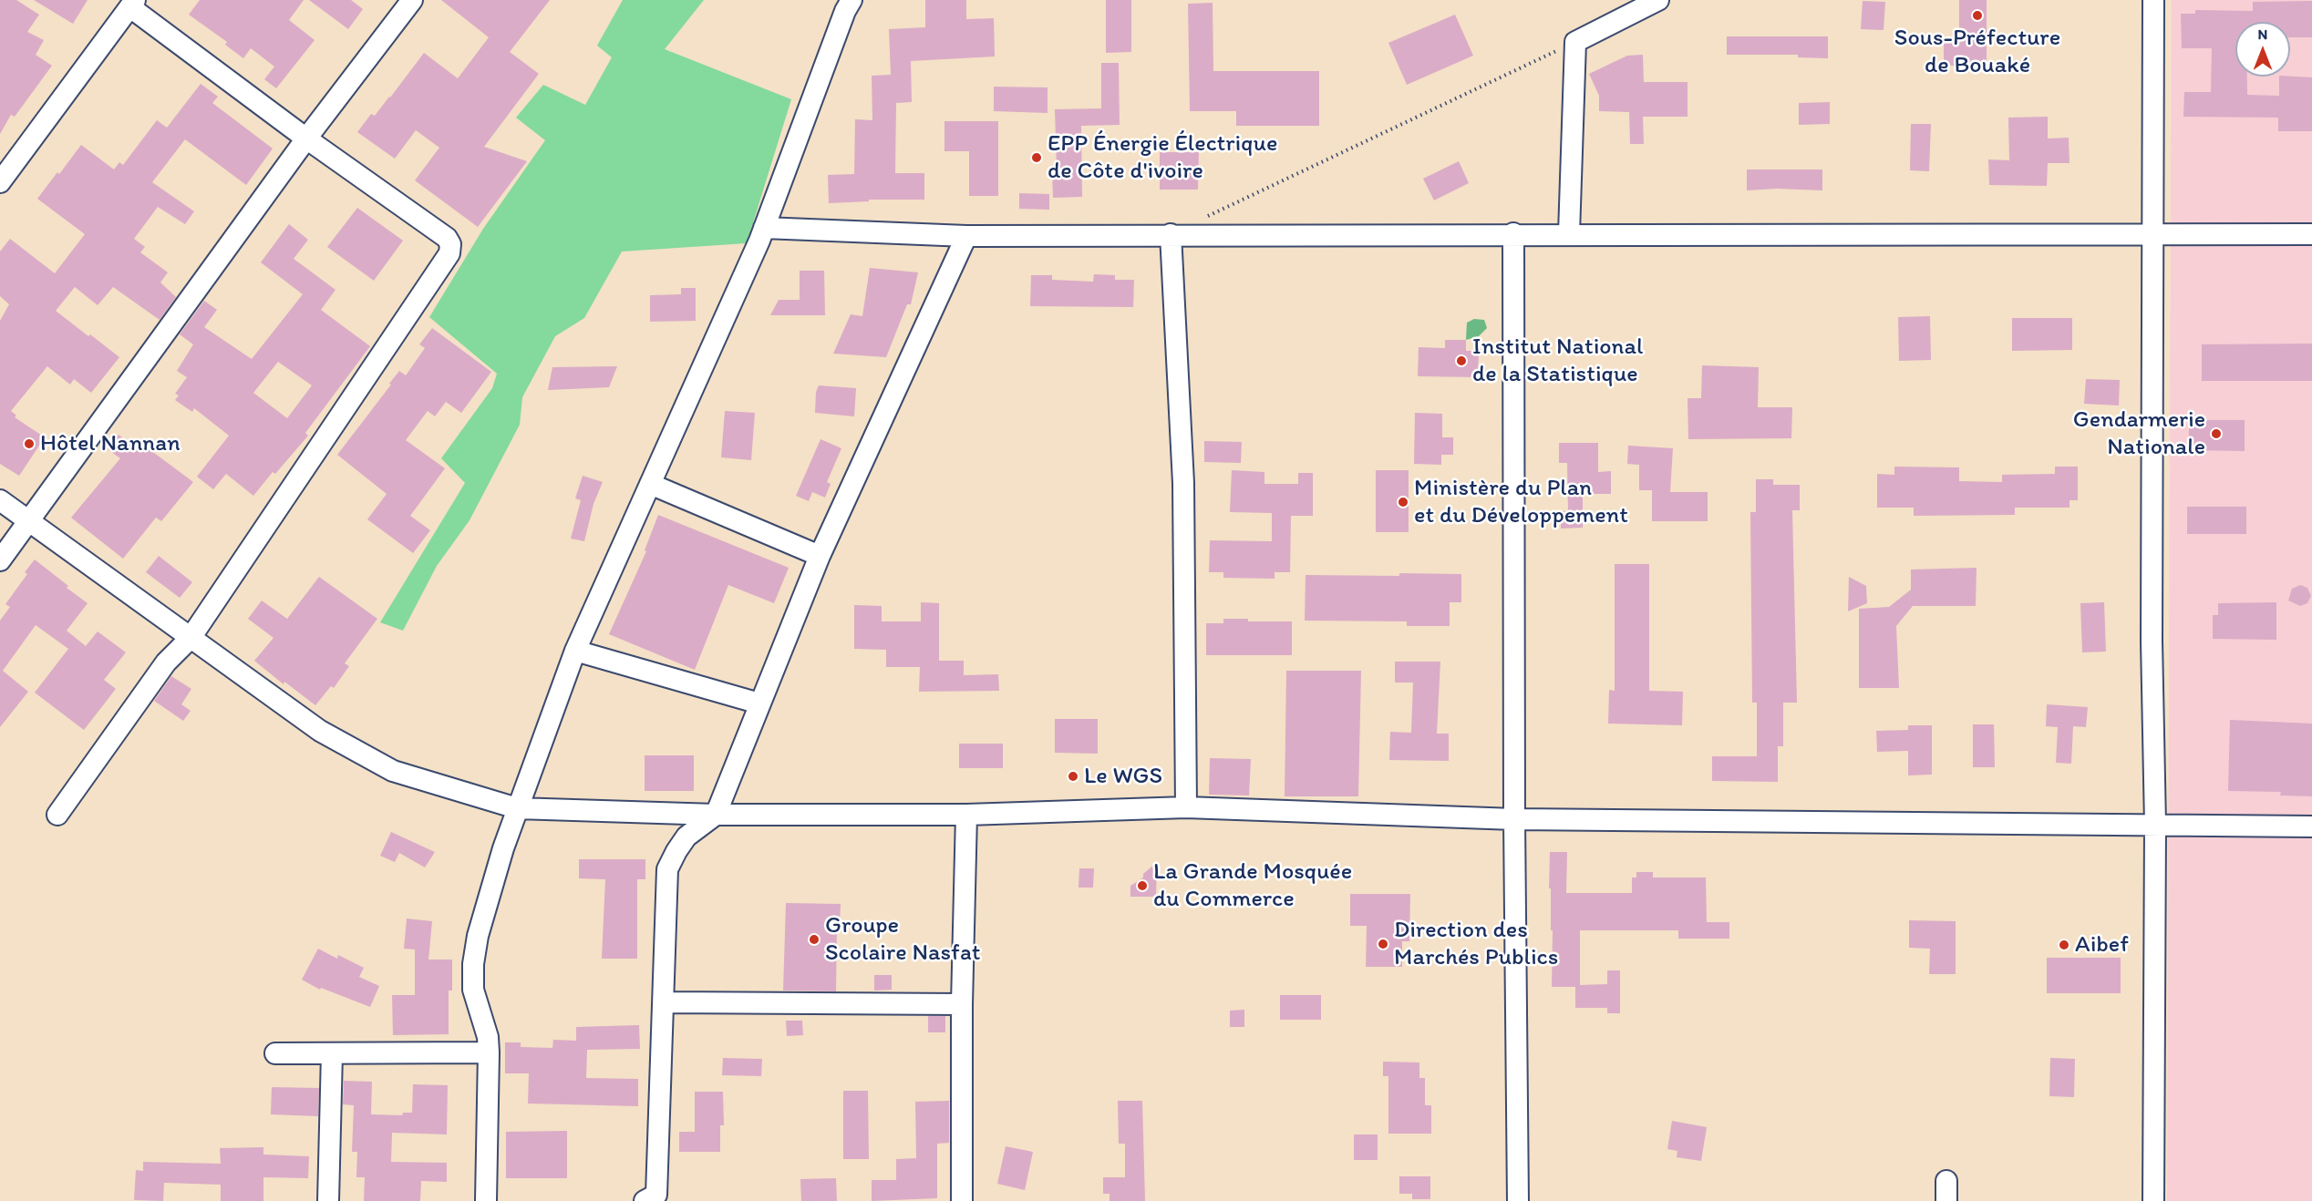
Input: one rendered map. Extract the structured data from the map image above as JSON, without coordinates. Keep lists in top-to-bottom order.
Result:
{
  "places": [
    "Sous-Préfecture de Bouaké",
    "EPP Énergie Électrique de Côte d'ivoire",
    "Institut National de la Statistique",
    "Gendarmerie Nationale",
    "Hôtel Nannan",
    "Ministère du Plan et du Développement",
    "Le WGS",
    "La Grande Mosquée du Commerce",
    "Groupe Scolaire Nasfat",
    "Direction des Marchés Publics",
    "Aibef"
  ],
  "north": "top"
}
